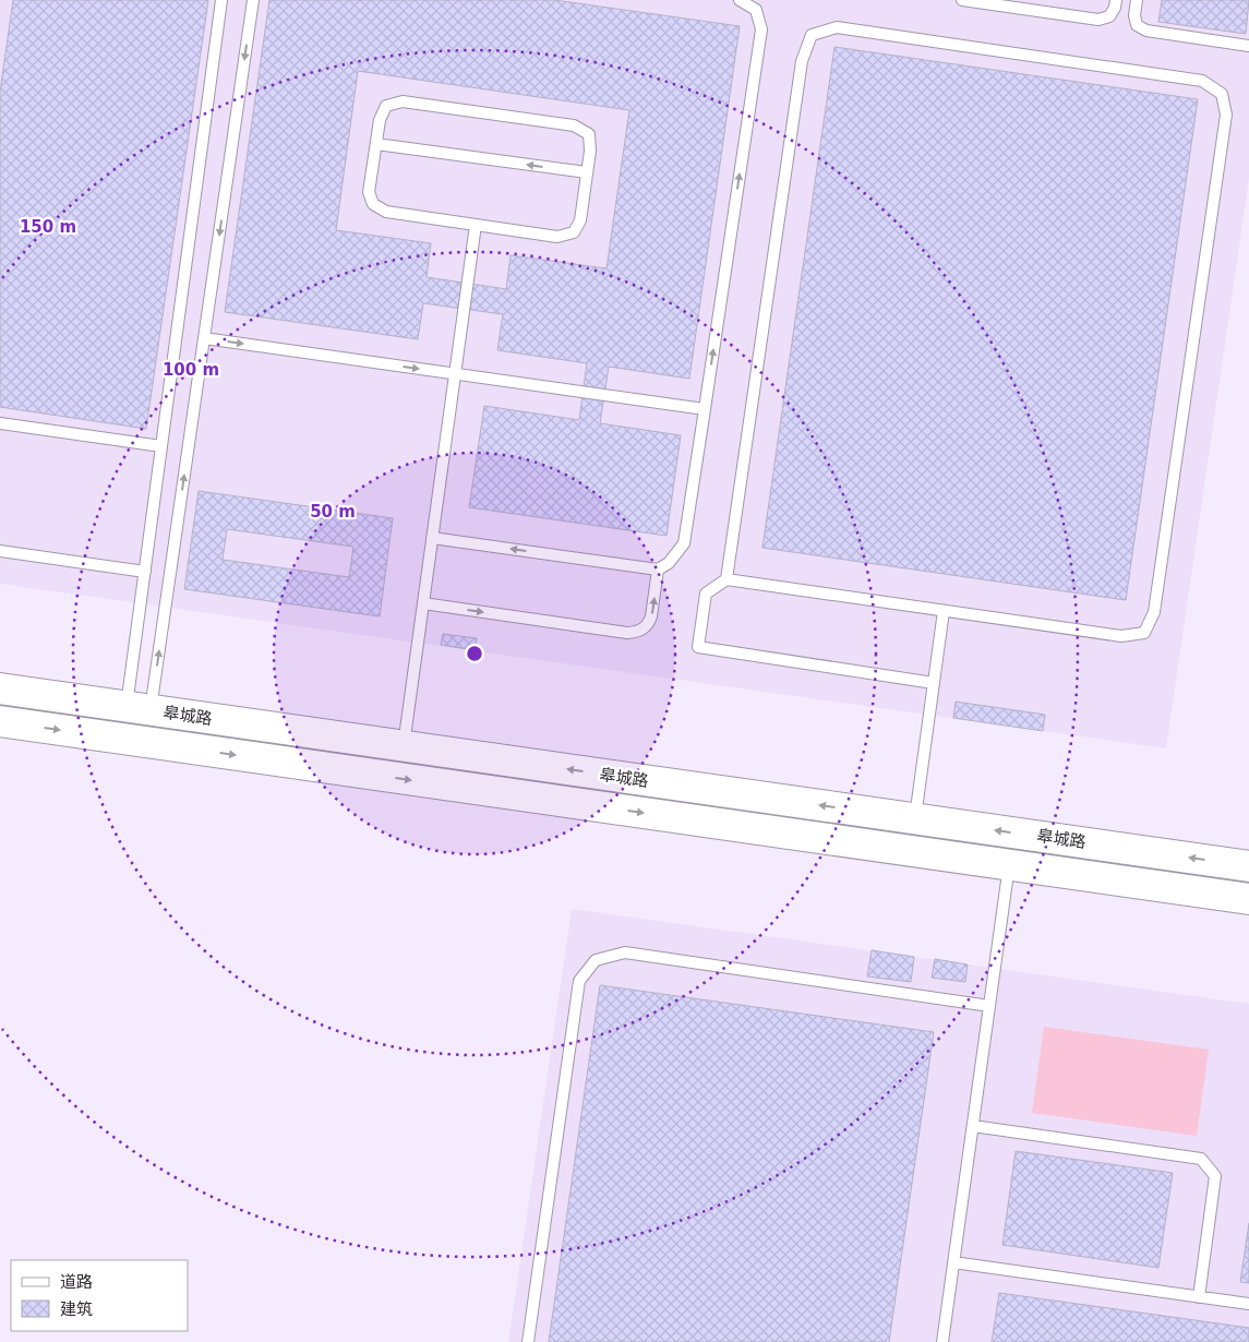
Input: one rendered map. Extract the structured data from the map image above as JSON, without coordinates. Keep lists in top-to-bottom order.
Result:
{
  "streets": {
    "main road": ["皋城路"]
  },
  "legend": ["道路", "建筑"],
  "rings": ["150 m", "100 m", "50 m"]
}
